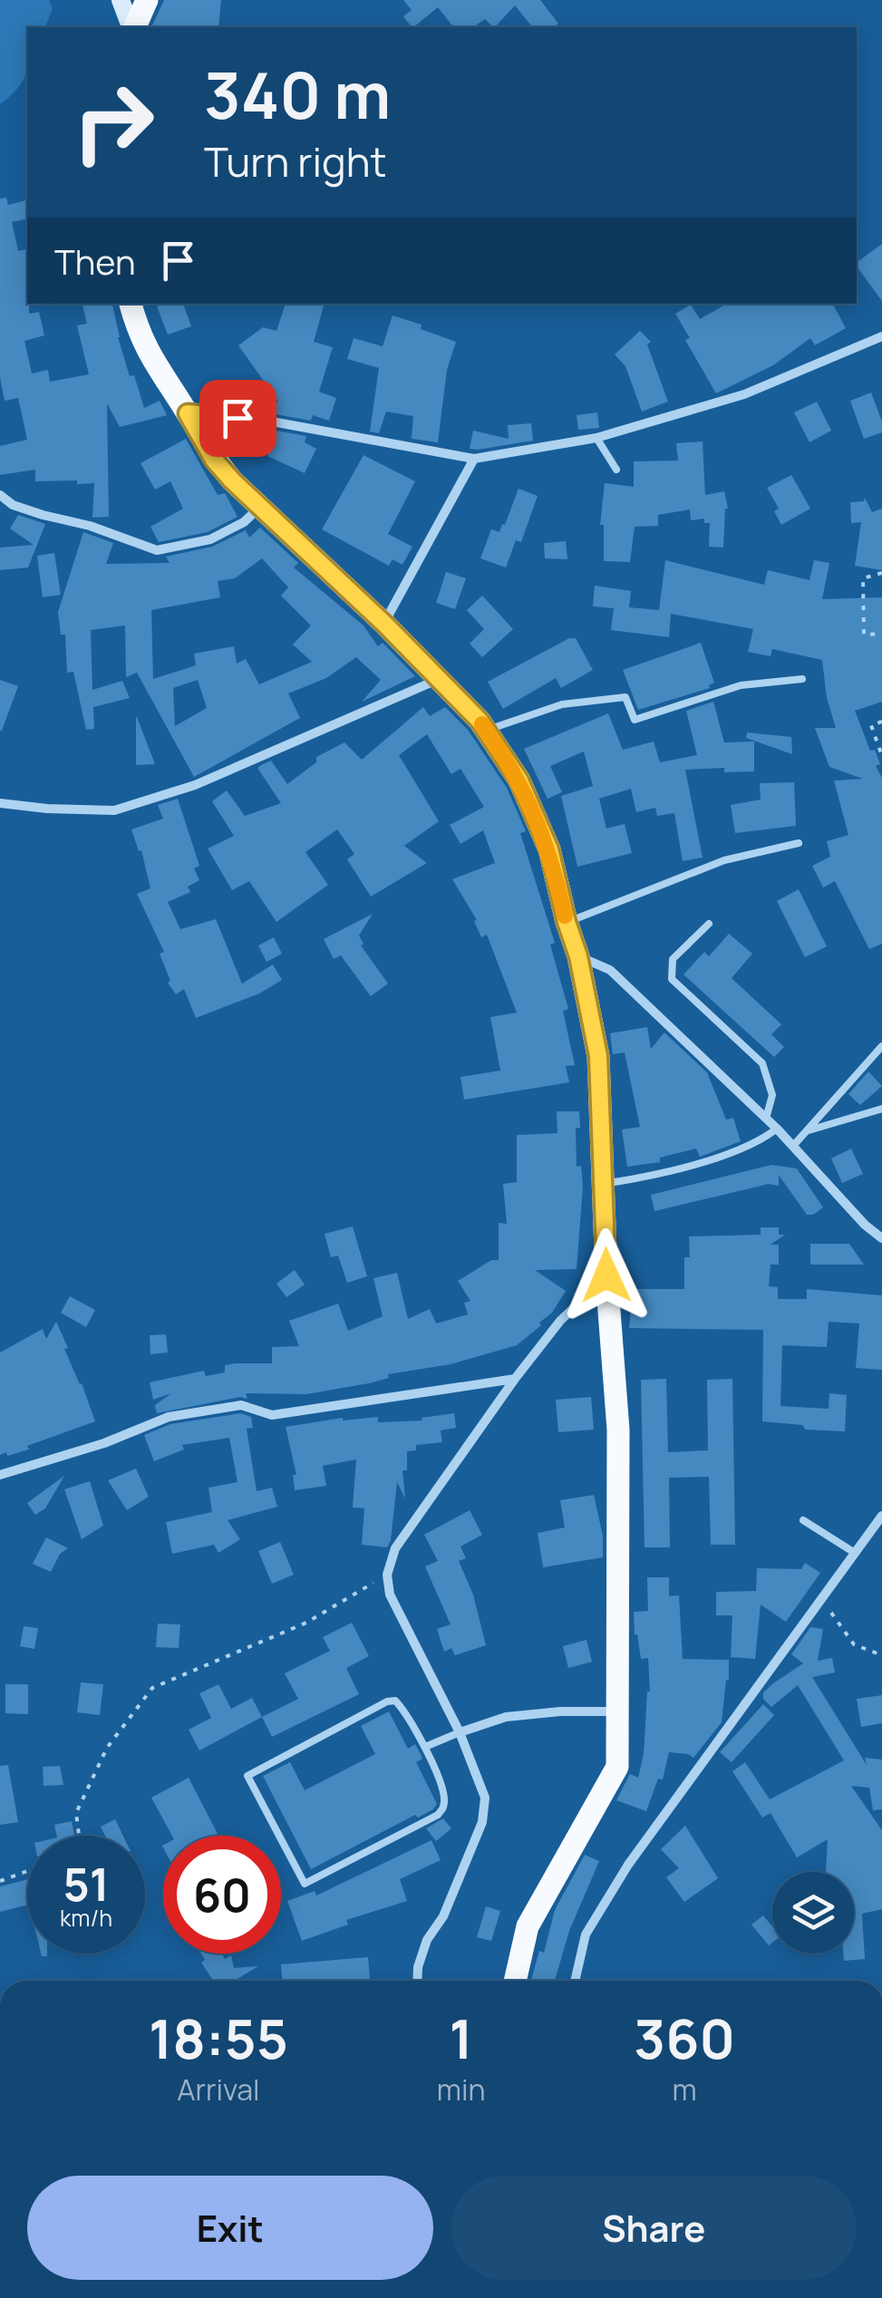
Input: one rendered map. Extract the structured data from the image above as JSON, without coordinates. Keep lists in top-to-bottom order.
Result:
{
  "page": {
    "turn": ["340 m", "Turn right"],
    "then": "Then",
    "speed": "51 km/h",
    "limit": "60",
    "eta": [
      "18:55",
      "Arrival",
      "1",
      "min",
      "360",
      "m"
    ],
    "buttons": ["Exit", "Share"]
  }
}
